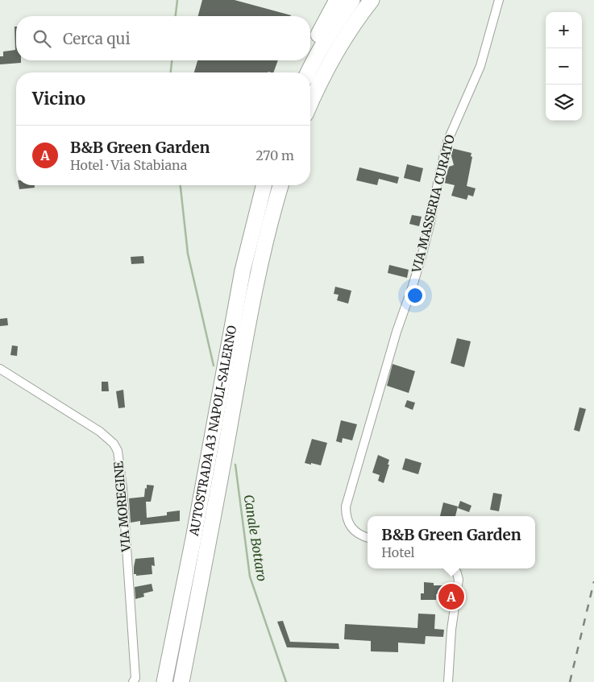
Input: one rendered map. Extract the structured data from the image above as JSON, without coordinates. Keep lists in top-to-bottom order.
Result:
{
  "streets": {
    "highway": ["AUTOSTRADA A3 NAPOLI-SALERNO"],
    "street": ["VIA MASSERIA CURATO", "VIA MOREGINE"]
  },
  "water": ["Canale Bottaro"],
  "page": {
    "map_buttons": ["+", "−"],
    "search": "Cerca qui",
    "heading": "Vicino",
    "list": [
      {
        "mark": "A",
        "name": "B&B Green Garden",
        "note": "Hotel · Via Stabiana",
        "value": "270 m"
      }
    ],
    "popup": ["B&B Green Garden", "Hotel"],
    "pins": "A"
  }
}
